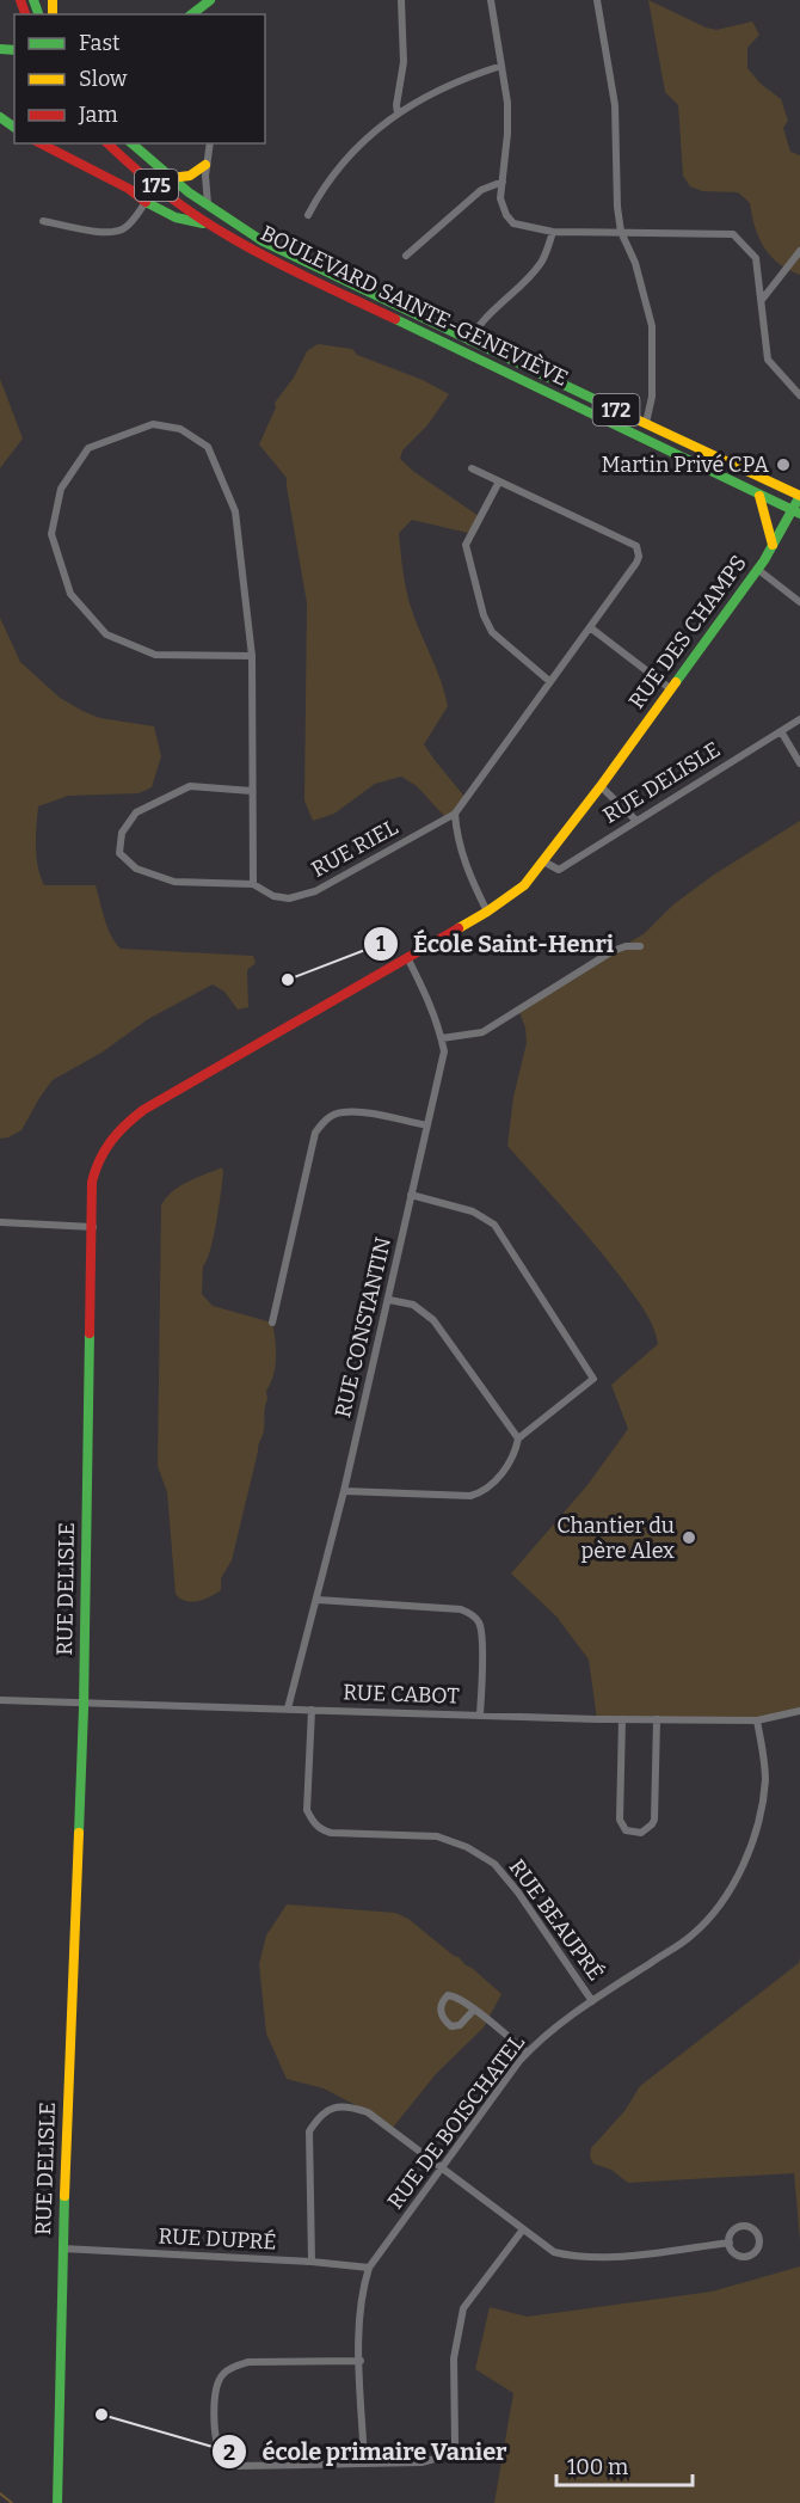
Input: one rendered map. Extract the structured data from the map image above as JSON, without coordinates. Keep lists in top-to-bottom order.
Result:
{
  "streets": {
    "street": [
      "175",
      "BOULEVARD SAINTE-GENEVIÈVE",
      "172",
      "RUE DES CHAMPS",
      "RUE DELISLE",
      "RUE RIEL",
      "RUE CONSTANTIN",
      "RUE CABOT",
      "RUE BEAUPRÉ",
      "RUE DE BOISCHATEL",
      "RUE DUPRÉ"
    ]
  },
  "crossings": [
    ["BOULEVARD SAINTE-GENEVIÈVE", "RUE DES CHAMPS"],
    ["RUE DES CHAMPS", "RUE DELISLE"],
    ["RUE DELISLE", "RUE CONSTANTIN"],
    ["RUE DELISLE", "RUE CABOT"],
    ["RUE DELISLE", "RUE DUPRÉ"],
    ["RUE CONSTANTIN", "RUE CABOT"],
    ["RUE CABOT", "RUE BEAUPRÉ"],
    ["RUE CABOT", "RUE DE BOISCHATEL"],
    ["RUE BEAUPRÉ", "RUE DE BOISCHATEL"],
    ["RUE DE BOISCHATEL", "RUE DUPRÉ"]
  ],
  "places": [
    "Martin Privé CPA",
    "École Saint-Henri",
    "Chantier du père Alex",
    "école primaire Vanier"
  ],
  "legend": ["Fast", "Slow", "Jam"],
  "scale_bar": "100 m"
}
